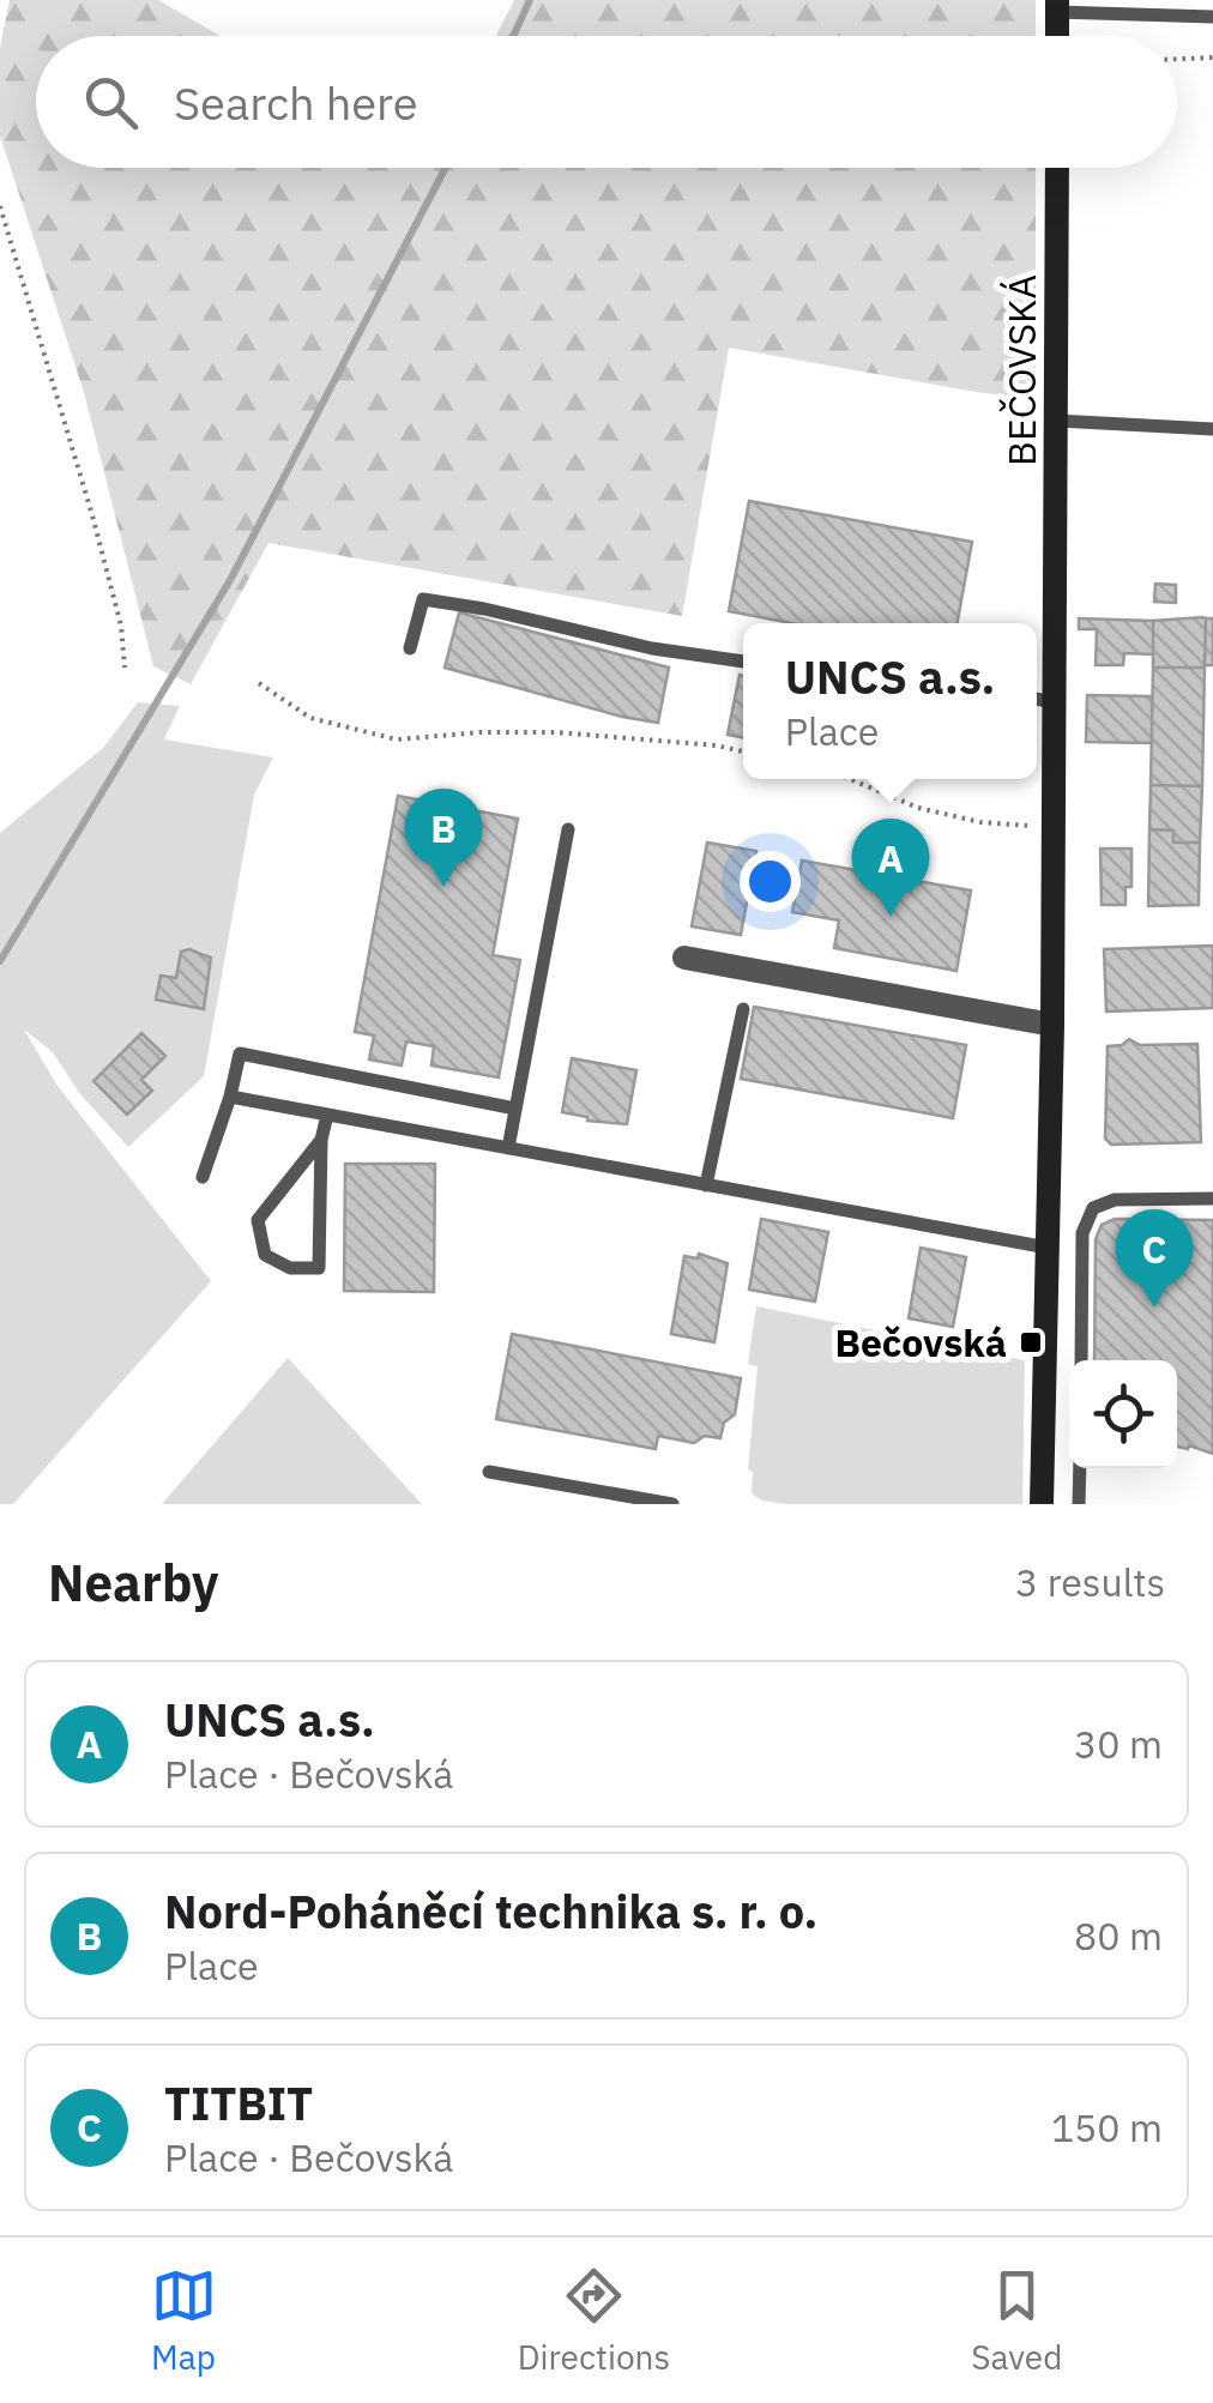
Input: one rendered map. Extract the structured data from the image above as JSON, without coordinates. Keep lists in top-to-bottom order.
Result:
{
  "streets": {
    "street": ["BEČOVSKÁ"]
  },
  "places": {
    "transit": ["Bečovská"]
  },
  "page": {
    "search": "Search here",
    "popup": ["UNCS a.s.", "Place"],
    "pins": ["B", "A", "C"],
    "heading": ["Nearby", "3 results"],
    "list": [
      {
        "mark": "A",
        "name": "UNCS a.s.",
        "note": "Place · Bečovská",
        "value": "30 m"
      },
      {
        "mark": "B",
        "name": "Nord-Poháněcí technika s. r. o.",
        "note": "Place",
        "value": "80 m"
      },
      {
        "mark": "C",
        "name": "TITBIT",
        "note": "Place · Bečovská",
        "value": "150 m"
      }
    ],
    "nav": ["Map", "Directions", "Saved"]
  }
}
